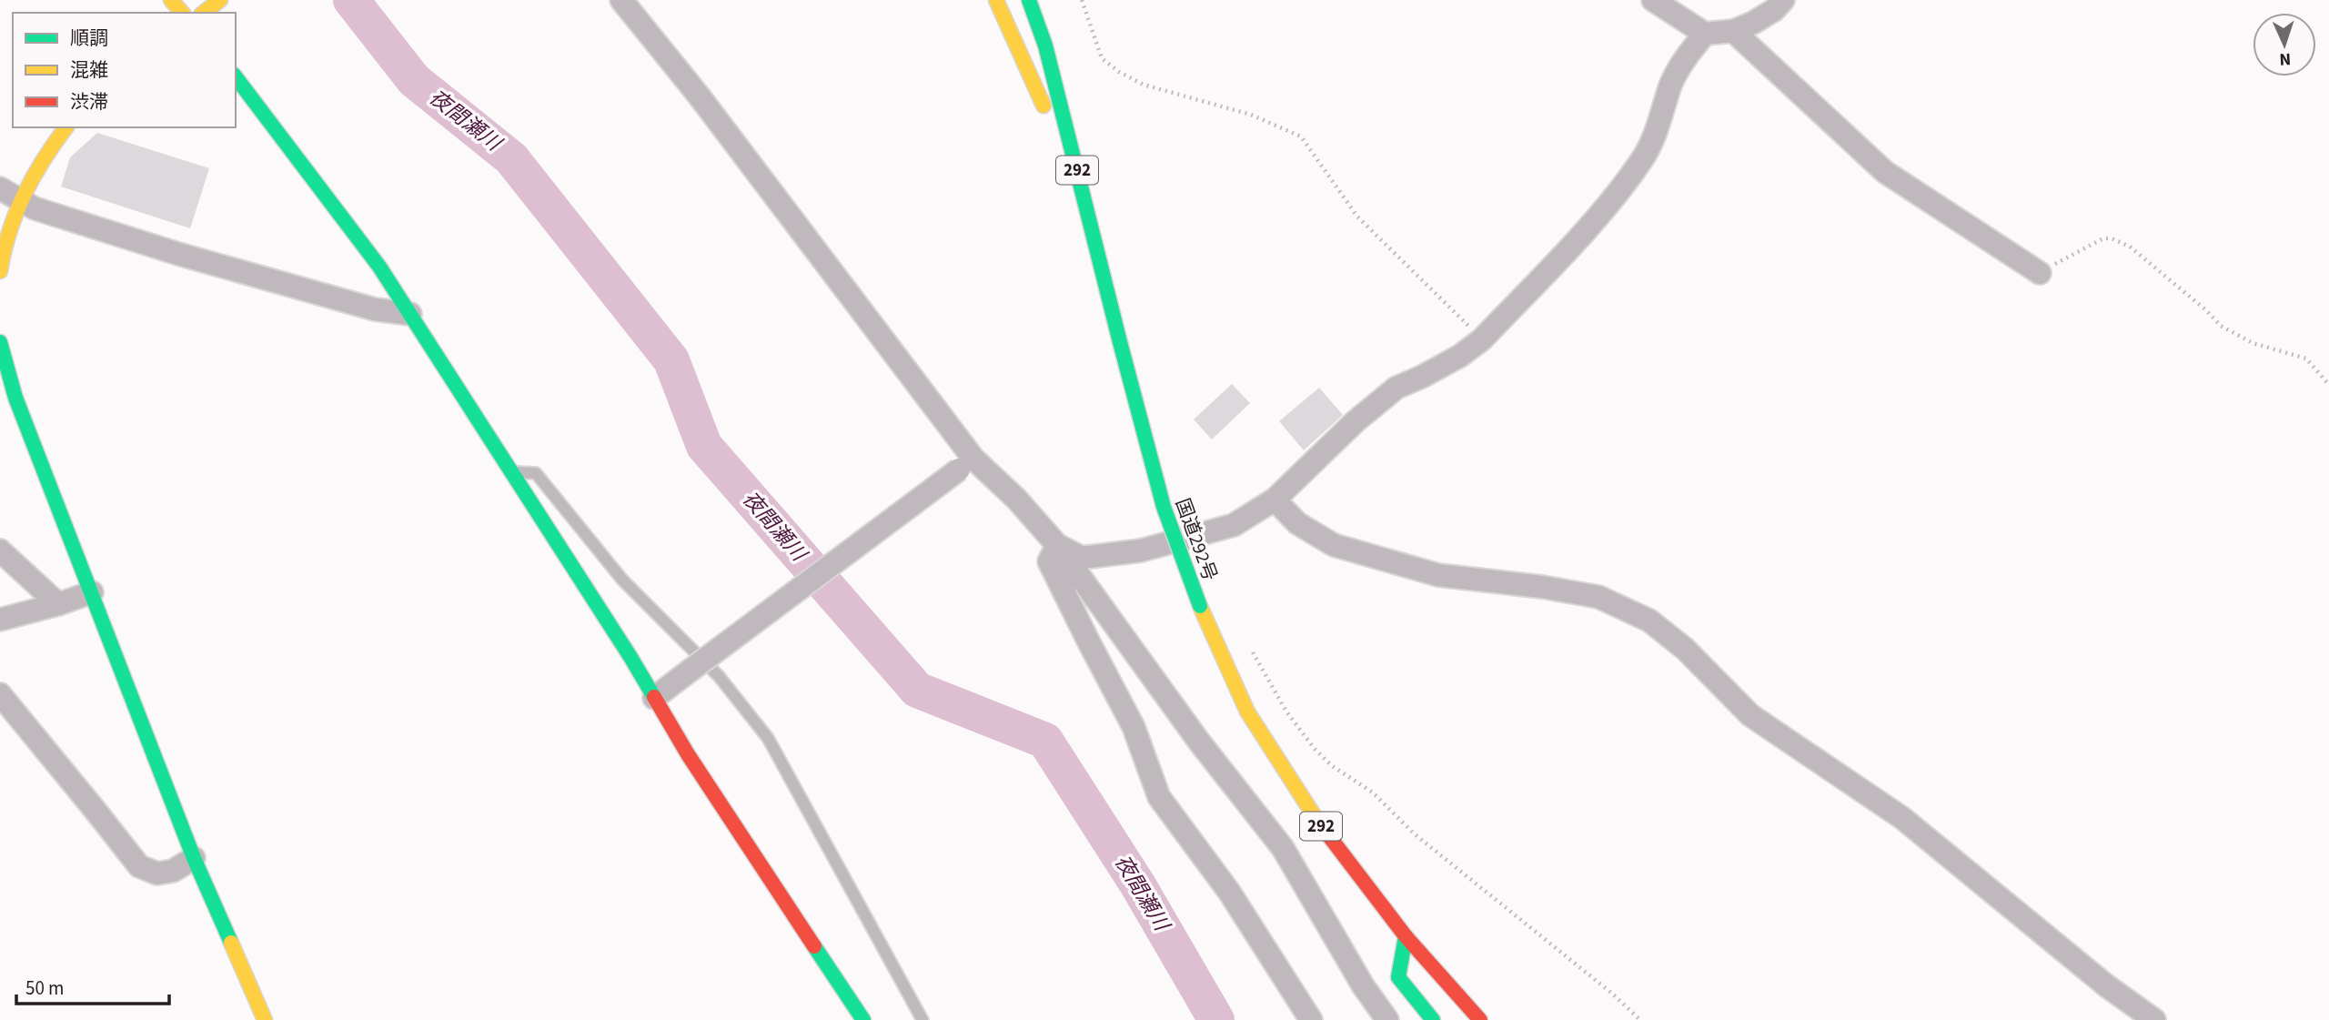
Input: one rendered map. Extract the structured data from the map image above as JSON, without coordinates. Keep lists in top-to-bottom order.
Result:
{
  "streets": {
    "main road": ["292", "国道292号"]
  },
  "water": ["夜間瀬川"],
  "legend": ["順調", "混雑", "渋滞"],
  "scale_bar": "50 m",
  "north": "bottom"
}
